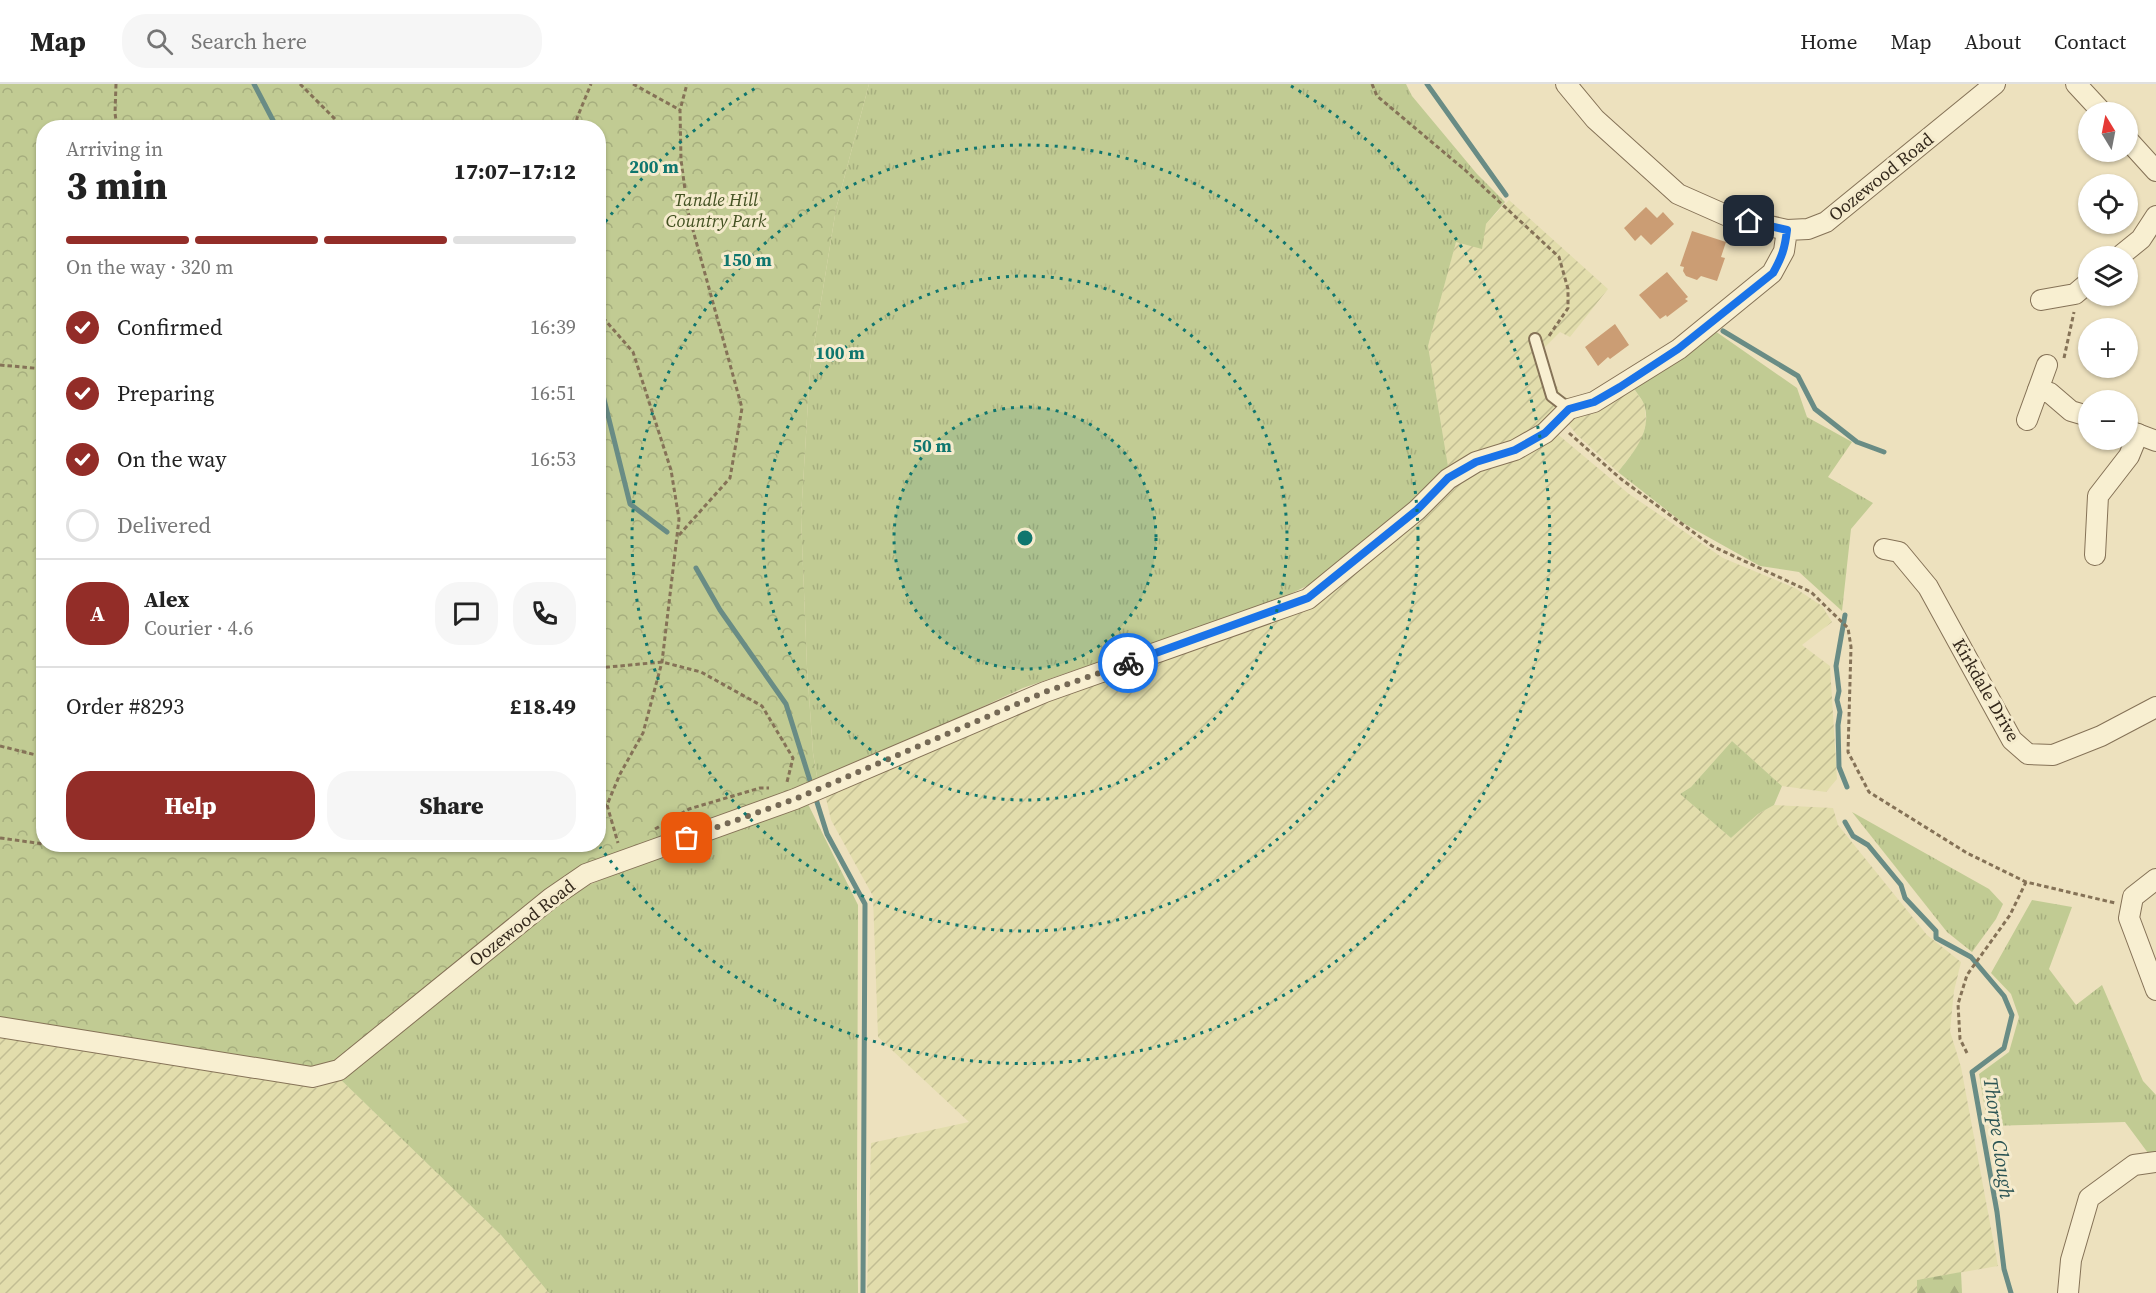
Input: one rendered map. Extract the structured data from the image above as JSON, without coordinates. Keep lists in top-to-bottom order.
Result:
{
  "streets": {
    "street": ["Oozewood Road", "Kirkdale Drive"]
  },
  "water": ["Thorpe Clough"],
  "parks": ["Tandle Hill Country Park"],
  "north": "top",
  "page": {
    "header": "Map",
    "search": "Search here",
    "nav": [
      "Home",
      "Map",
      "About",
      "Contact"
    ],
    "map_buttons": ["+", "−"],
    "heading": ["3 min", "Arriving in", "17:07–17:12"],
    "panel": [
      "Alex",
      "Courier · 4.6",
      "Order #8293",
      "£18.49"
    ],
    "bar": "On the way · 320 m",
    "list": [
      ["Confirmed", "16:39"],
      ["Preparing", "16:51"],
      ["On the way", "16:53"],
      "Delivered"
    ],
    "round": "A",
    "buttons": ["Help", "Share"]
  },
  "rings": [
    "200 m",
    "150 m",
    "100 m",
    "50 m"
  ]
}
